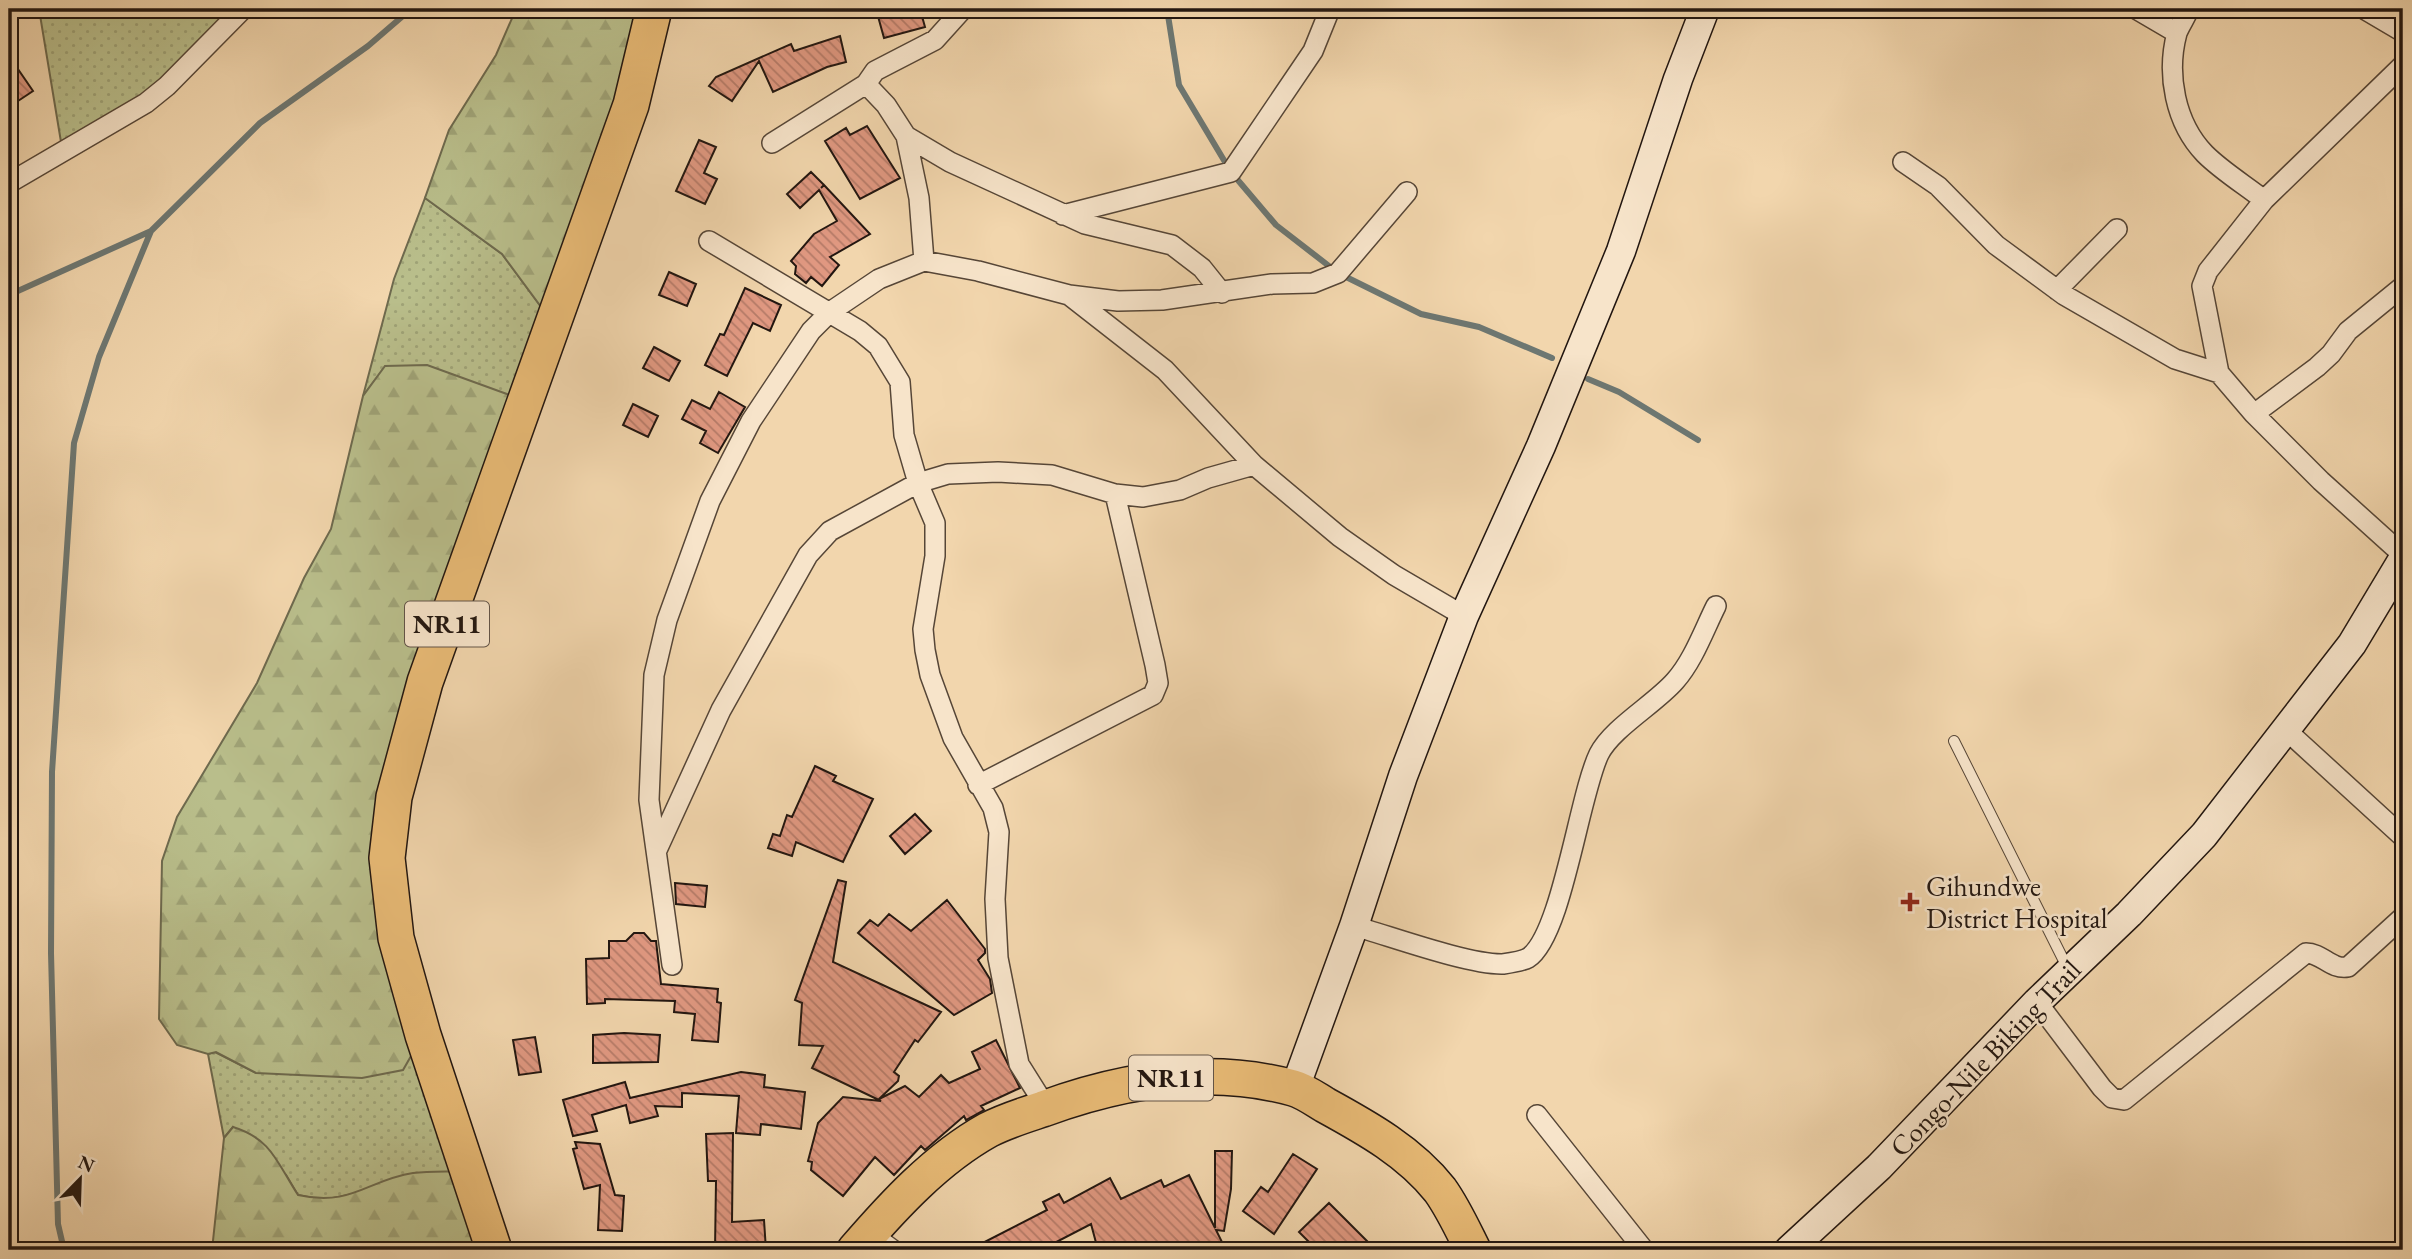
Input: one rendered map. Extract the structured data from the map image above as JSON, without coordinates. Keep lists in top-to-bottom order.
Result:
{
  "streets": {
    "highway": ["NR11"],
    "street": ["Congo-Nile Biking Trail"]
  },
  "places": {
    "health": ["Gihundwe District Hospital"]
  },
  "north": "top right"
}
